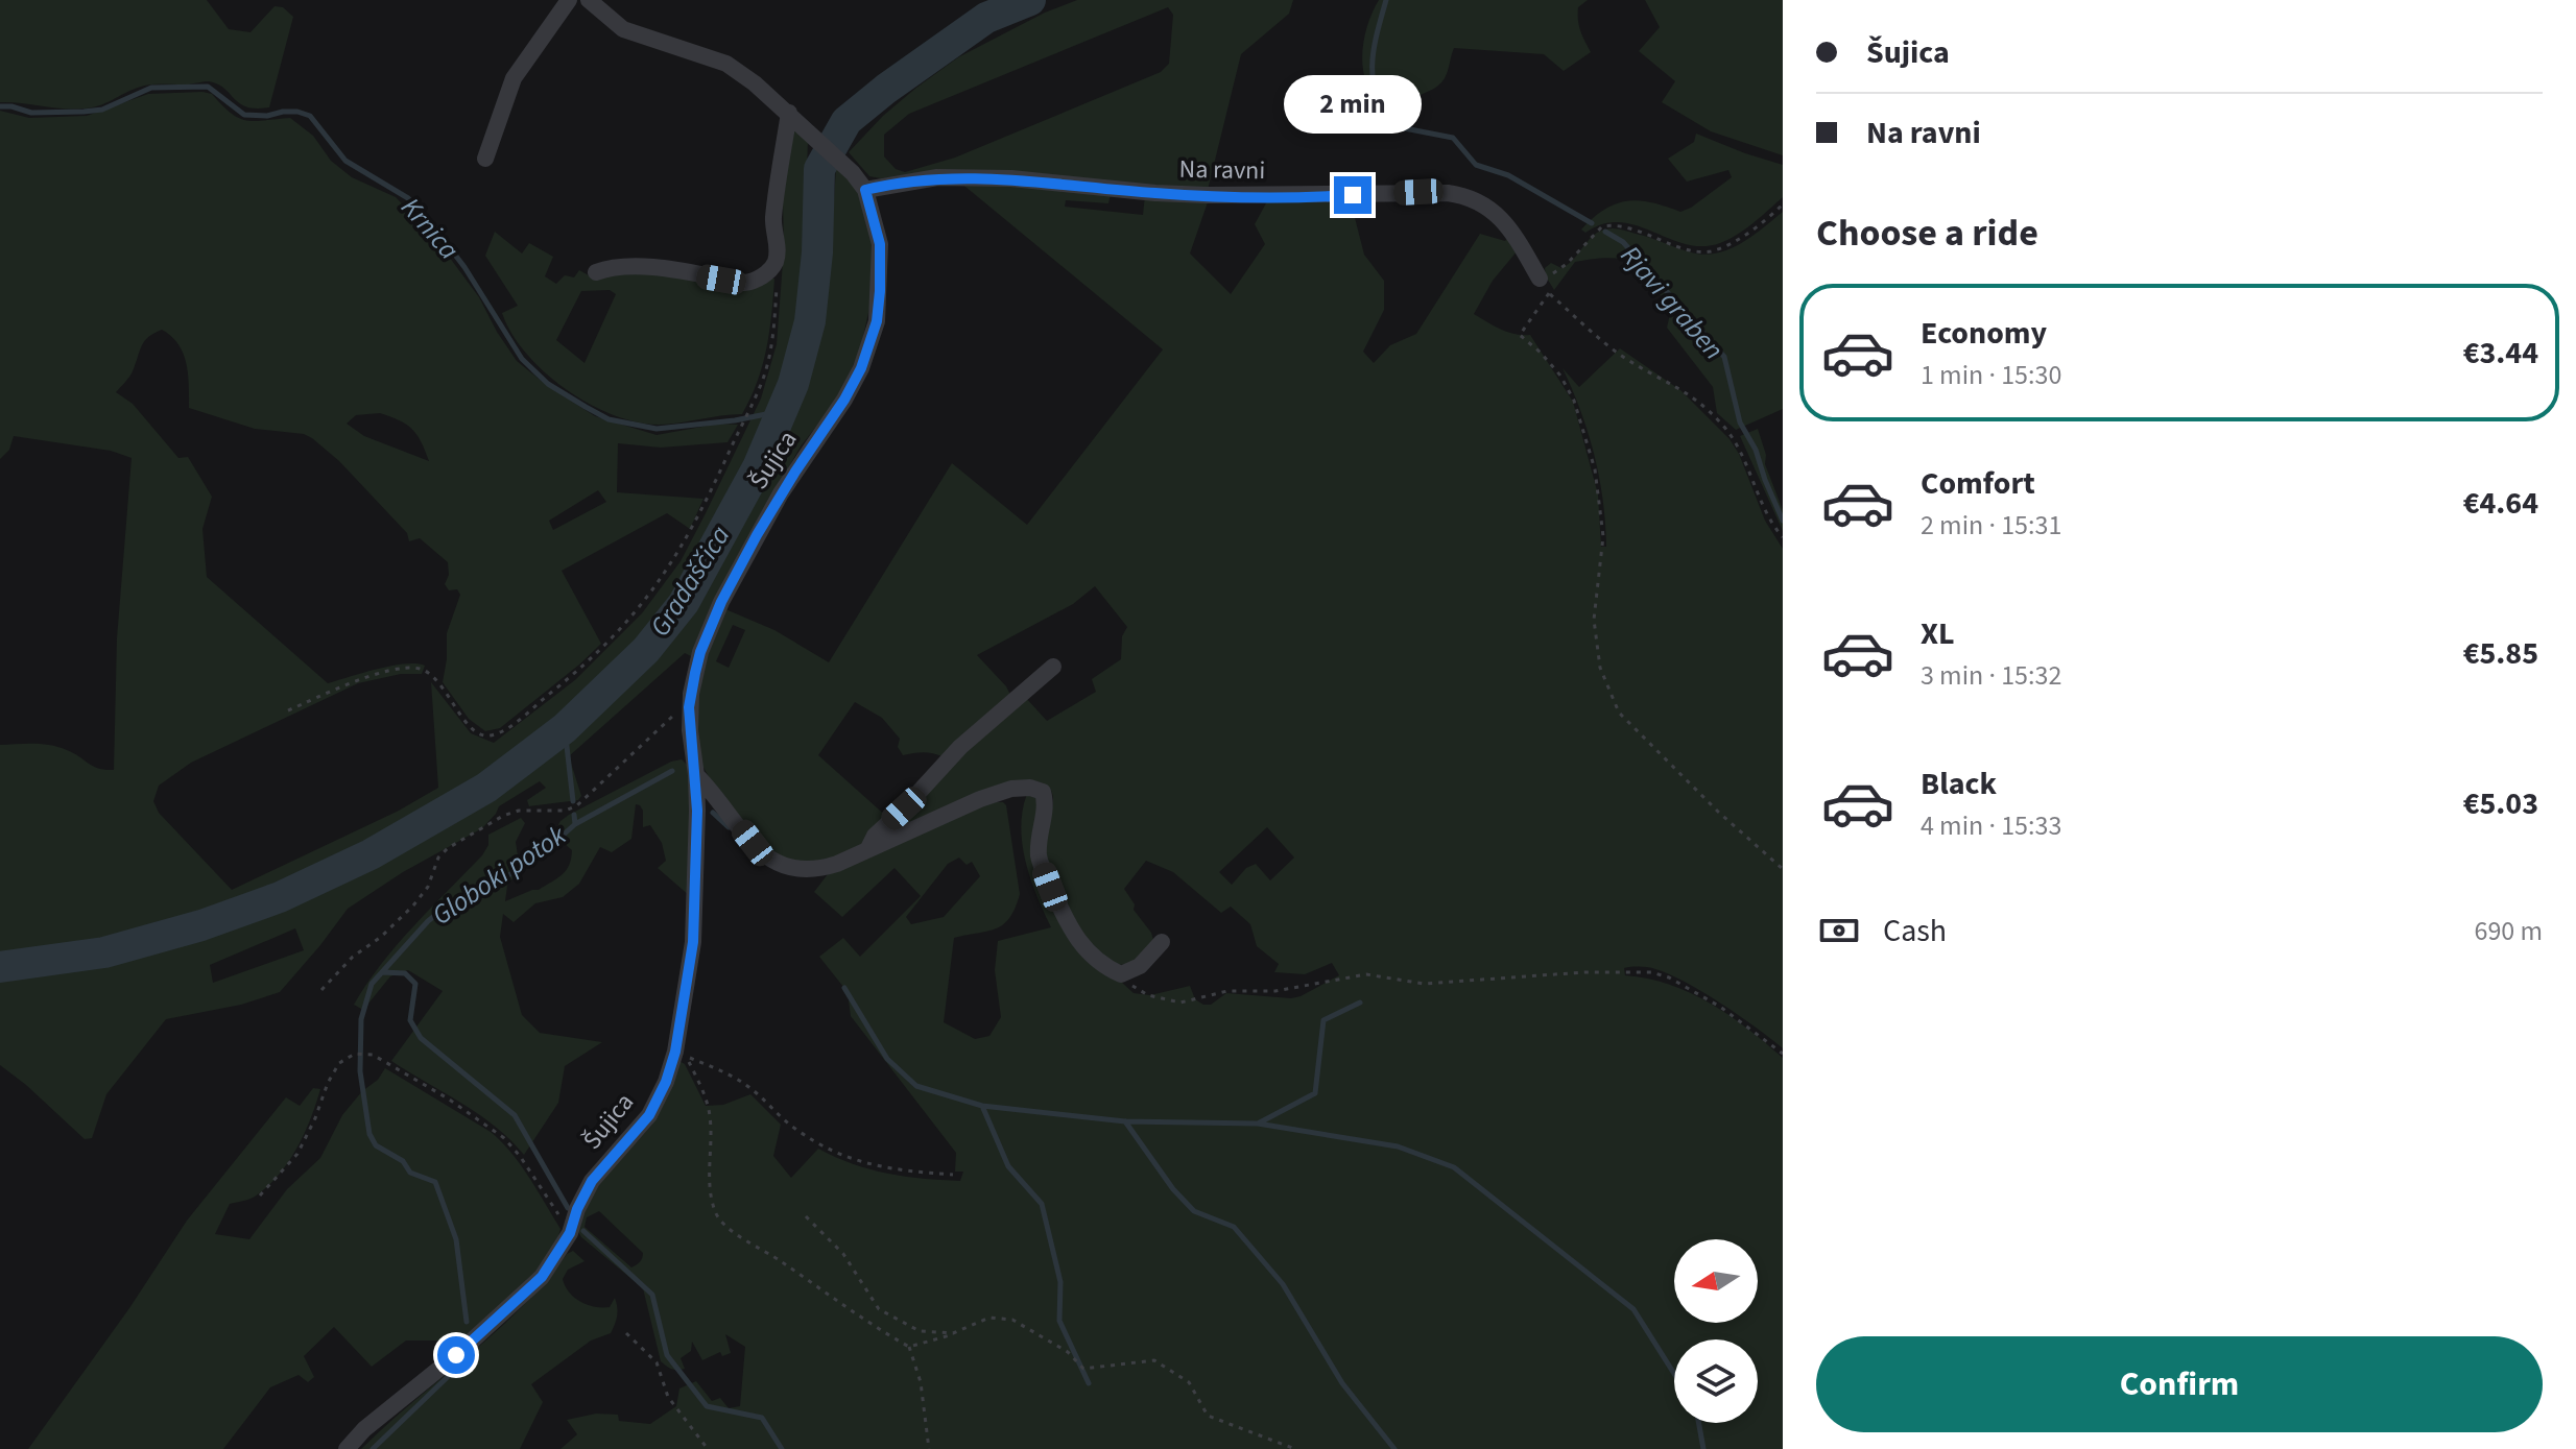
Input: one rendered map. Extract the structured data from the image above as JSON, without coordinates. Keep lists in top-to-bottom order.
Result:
{
  "streets": {
    "street": ["Na ravni", "Šujica"]
  },
  "crossings": [
    ["Na ravni", "Šujica"]
  ],
  "water": [
    "Krnica",
    "Rjavi graben",
    "Gradaščica",
    "Globoki potok"
  ],
  "north": "left",
  "page": {
    "banner": ["Šujica", "Na ravni"],
    "bubble": "2 min",
    "heading": "Choose a ride",
    "list": [
      {
        "name": "Economy",
        "note": "1 min · 15:30",
        "value": "€3.44"
      },
      {
        "name": "Comfort",
        "note": "2 min · 15:31",
        "value": "€4.64"
      },
      {
        "name": "XL",
        "note": "3 min · 15:32",
        "value": "€5.85"
      },
      {
        "name": "Black",
        "note": "4 min · 15:33",
        "value": "€5.03"
      }
    ],
    "pay": ["Cash", "690 m"],
    "buttons": "Confirm"
  }
}
